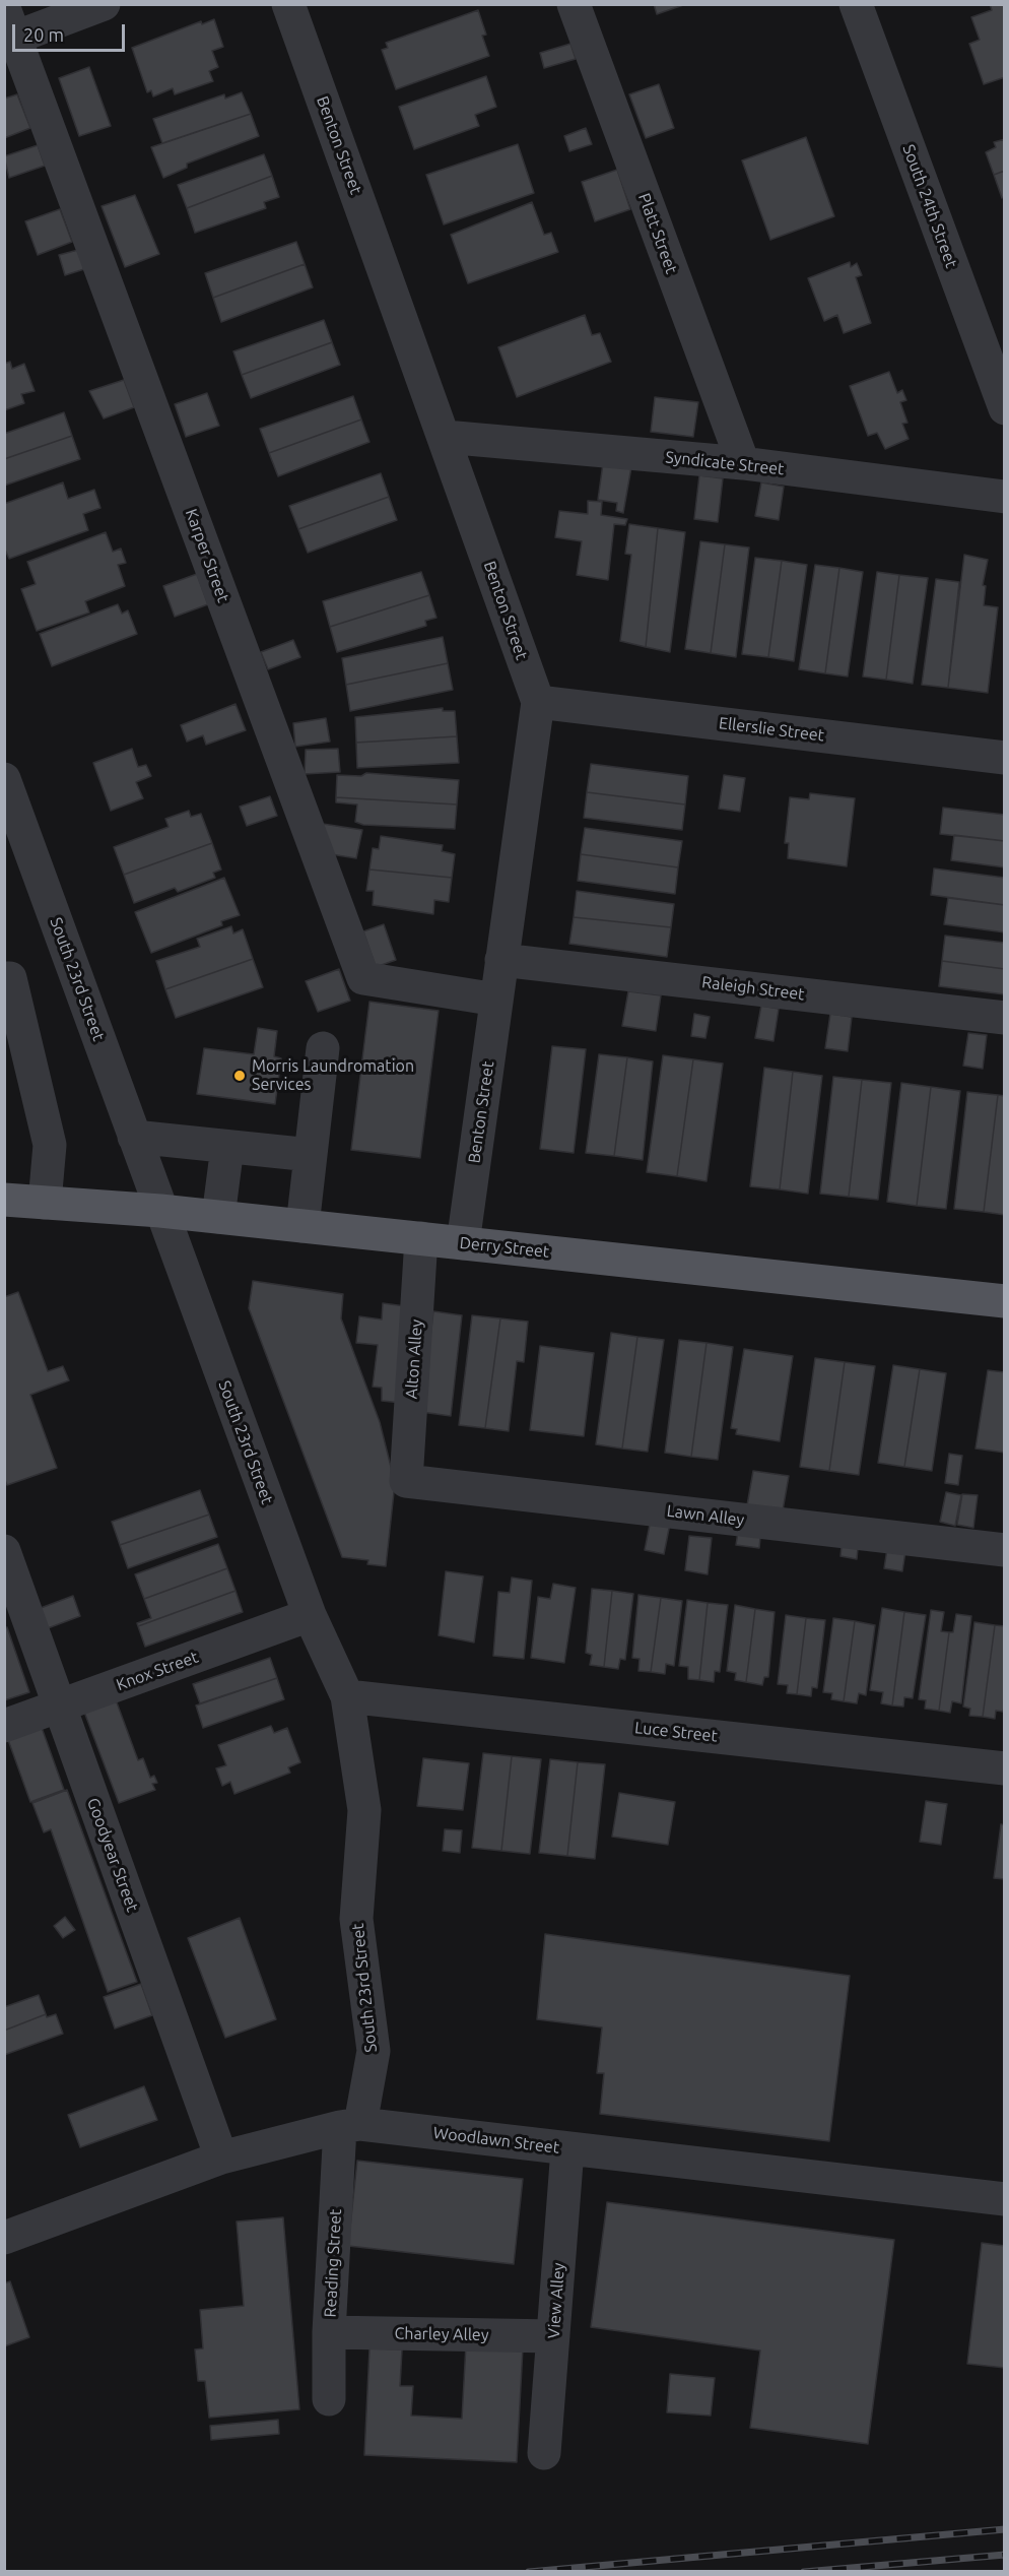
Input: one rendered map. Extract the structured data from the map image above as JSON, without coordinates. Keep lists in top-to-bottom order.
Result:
{
  "streets": {
    "main road": ["Derry Street"],
    "street": [
      "Benton Street",
      "South 24th Street",
      "Platt Street",
      "Syndicate Street",
      "Karper Street",
      "Ellerslie Street",
      "South 23rd Street",
      "Raleigh Street",
      "Alton Alley",
      "Lawn Alley",
      "Knox Street",
      "Luce Street",
      "Goodyear Street",
      "Woodlawn Street",
      "Reading Street",
      "View Alley",
      "Charley Alley"
    ]
  },
  "crossings": [
    ["Benton Street", "Syndicate Street"],
    ["Benton Street", "Karper Street"],
    ["Benton Street", "Ellerslie Street"],
    ["Benton Street", "Raleigh Street"],
    ["Benton Street", "Derry Street"],
    ["Platt Street", "Syndicate Street"],
    ["South 23rd Street", "Derry Street"],
    ["South 23rd Street", "Knox Street"],
    ["South 23rd Street", "Luce Street"],
    ["South 23rd Street", "Woodlawn Street"],
    ["South 23rd Street", "Reading Street"],
    ["Derry Street", "Alton Alley"],
    ["Alton Alley", "Lawn Alley"],
    ["Knox Street", "Goodyear Street"],
    ["Goodyear Street", "Woodlawn Street"],
    ["Woodlawn Street", "Reading Street"],
    ["Woodlawn Street", "View Alley"],
    ["Reading Street", "Charley Alley"],
    ["View Alley", "Charley Alley"]
  ],
  "places": ["Morris Laundromation Services"],
  "scale_bar": "20 m"
}
